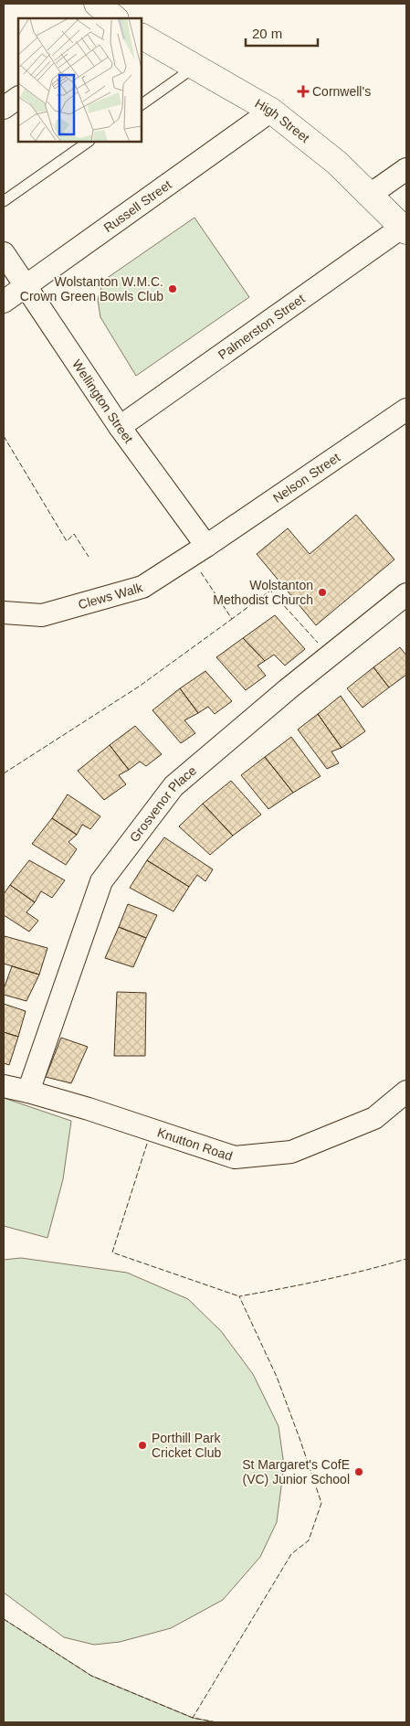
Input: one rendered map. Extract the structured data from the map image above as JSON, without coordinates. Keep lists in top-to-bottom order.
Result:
{
  "streets": {
    "main road": ["High Street"],
    "street": [
      "Russell Street",
      "Palmerston Street",
      "Wellington Street",
      "Nelson Street",
      "Clews Walk",
      "Grosvenor Place",
      "Knutton Road"
    ]
  },
  "crossings": [
    ["High Street", "Russell Street"],
    ["High Street", "Palmerston Street"],
    ["Russell Street", "Wellington Street"],
    ["Palmerston Street", "Wellington Street"],
    ["Wellington Street", "Nelson Street"],
    ["Wellington Street", "Clews Walk"],
    ["Nelson Street", "Clews Walk"],
    ["Grosvenor Place", "Knutton Road"]
  ],
  "places": {
    "health": ["Cornwell's"],
    "other": [
      "Wolstanton W.M.C. Crown Green Bowls Club",
      "Wolstanton Methodist Church",
      "Porthill Park Cricket Club",
      "St Margaret's CofE (VC) Junior School"
    ]
  },
  "scale_bar": "20 m"
}
